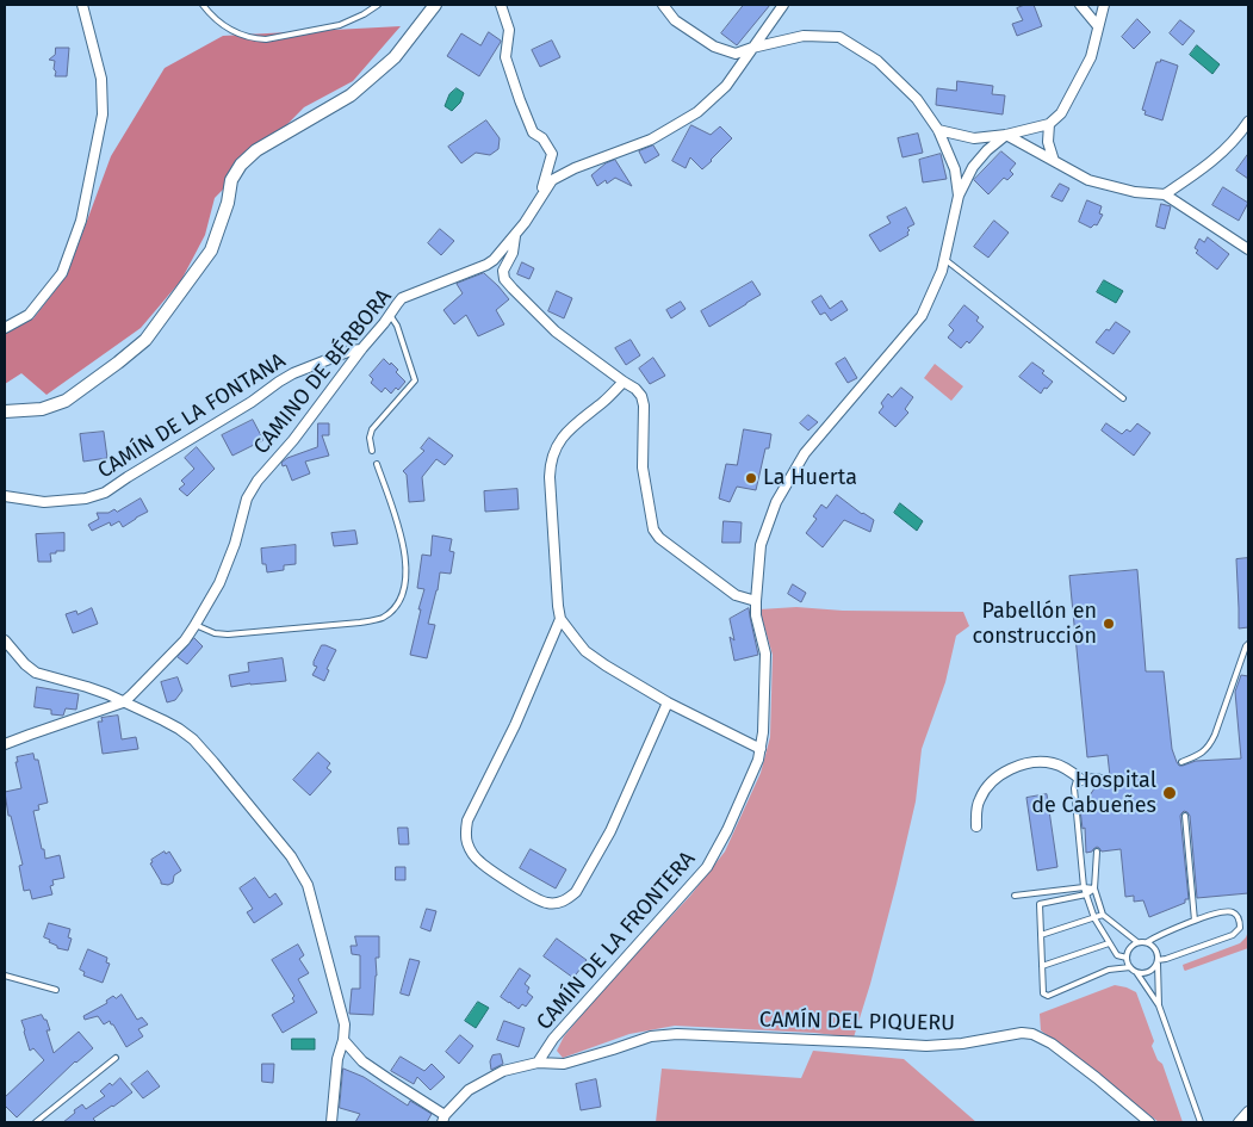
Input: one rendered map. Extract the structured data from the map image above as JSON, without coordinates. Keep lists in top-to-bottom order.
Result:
{
  "streets": {
    "street": [
      "CAMINO DE BÉRBORA",
      "CAMÍN DE LA FONTANA",
      "CAMÍN DE LA FRONTERA",
      "CAMÍN DEL PIQUERU"
    ]
  },
  "crossings": [
    ["CAMINO DE BÉRBORA", "CAMÍN DE LA FONTANA"],
    ["CAMÍN DE LA FRONTERA", "CAMÍN DEL PIQUERU"]
  ],
  "places": ["La Huerta", "Pabellón en construcción", "Hospital de Cabueñes"]
}
